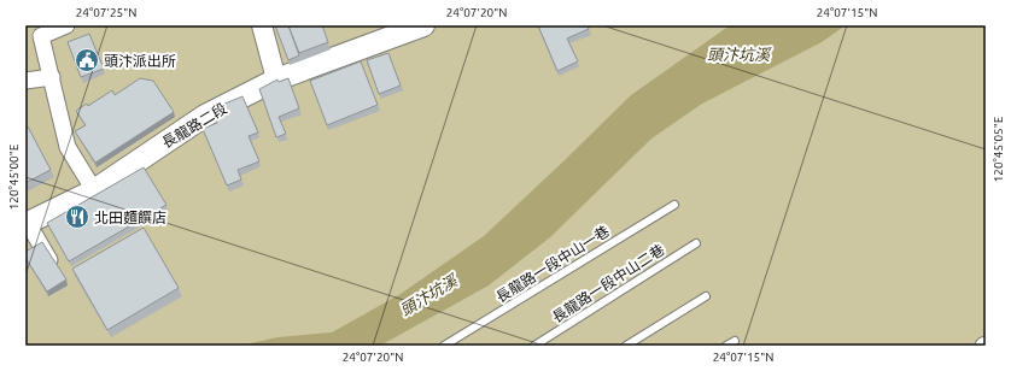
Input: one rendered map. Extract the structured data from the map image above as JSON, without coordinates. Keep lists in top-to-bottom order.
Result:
{
  "streets": {
    "main road": ["長龍路二段"],
    "lane": ["長龍路一段中山一巷", "長龍路一段中山二巷"]
  },
  "water": ["頭汴坑溪"],
  "places": {
    "public building": ["頭汴派出所"],
    "restaurant": ["北田麵饌店"]
  },
  "coordinates": [
    "24°07'25\"N",
    "24°07'20\"N",
    "24°07'15\"N",
    "120°45'05\"E",
    "120°45'00\"E"
  ]
}
